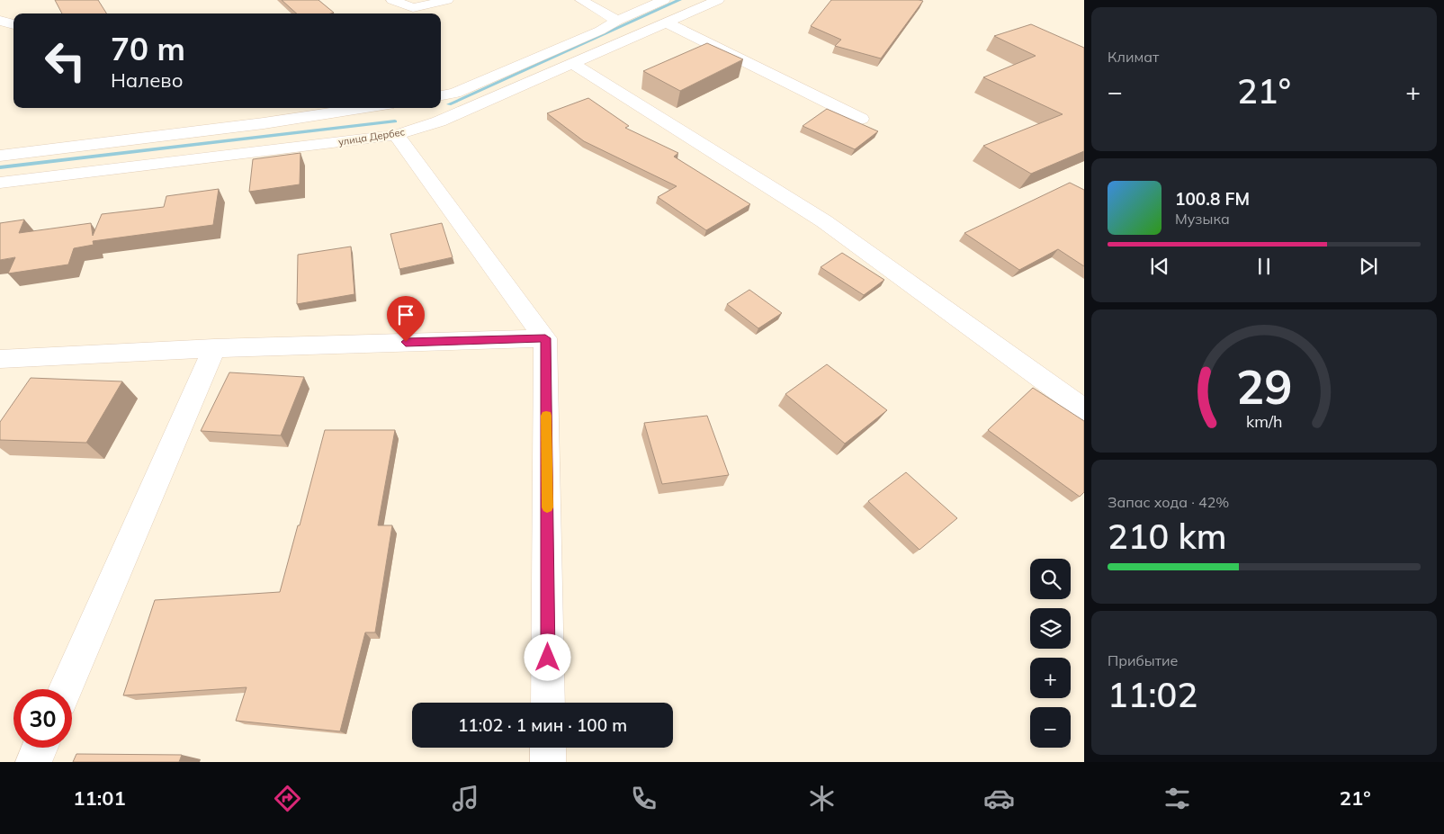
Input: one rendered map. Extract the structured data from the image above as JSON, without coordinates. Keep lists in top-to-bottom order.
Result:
{
  "streets": {
    "street": ["улица Дербес"]
  },
  "page": {
    "tile": [
      "Климат",
      ["Запас хода · 42%", "210 km"],
      ["Прибытие", "11:02"]
    ],
    "turn": ["70 m", "Налево"],
    "heat": ["−", "21°", "+"],
    "song": ["100.8 FM", "Музыка"],
    "map_buttons": ["+", "−"],
    "limit": "30",
    "trip": "11:02 · 1 мин · 100 m",
    "tabs": ["11:01", "21°"],
    "gauge": ["29", "km/h"]
  }
}
